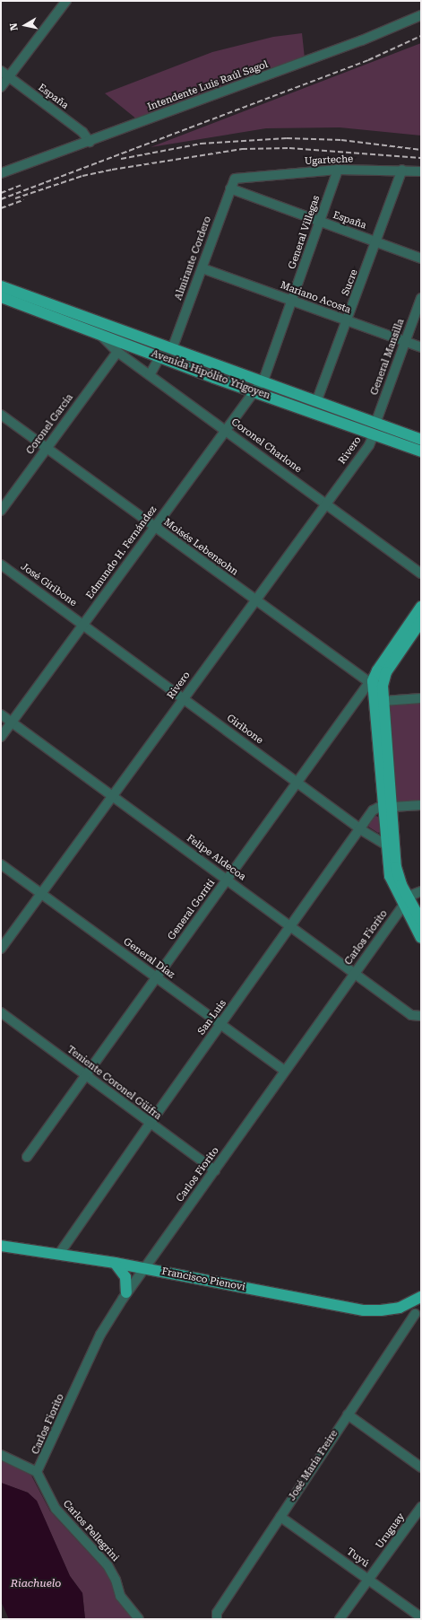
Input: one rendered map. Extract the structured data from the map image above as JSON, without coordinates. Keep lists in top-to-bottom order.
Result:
{
  "streets": {
    "main road": ["Avenida Hipólito Yrigoyen", "Francisco Pienovi"],
    "street": [
      "Intendente Luis Raúl Sagol",
      "España",
      "Ugarteche",
      "General Villegas",
      "Almirante Cordero",
      "Sucre",
      "Mariano Acosta",
      "General Mansilla",
      "Coronel García",
      "Coronel Charlone",
      "Rivero",
      "Moisés Lebensohn",
      "Edmundo H. Fernández",
      "José Giribone",
      "Giribone",
      "Felipe Aldecoa",
      "General Gorriti",
      "Carlos Fiorito",
      "General Díaz",
      "San Luis",
      "Teniente Coronel Güifra",
      "José María Freire",
      "Carlos Pellegrini",
      "Uruguay",
      "Tuyú"
    ]
  },
  "crossings": [
    ["Intendente Luis Raúl Sagol", "España"],
    ["España", "General Villegas"],
    ["España", "Almirante Cordero"],
    ["España", "Sucre"],
    ["Ugarteche", "General Villegas"],
    ["Ugarteche", "Almirante Cordero"],
    ["Ugarteche", "Sucre"],
    ["General Villegas", "Mariano Acosta"],
    ["General Villegas", "Avenida Hipólito Yrigoyen"],
    ["General Villegas", "Edmundo H. Fernández"],
    ["Almirante Cordero", "Mariano Acosta"],
    ["Almirante Cordero", "Avenida Hipólito Yrigoyen"],
    ["Sucre", "Mariano Acosta"],
    ["Sucre", "Avenida Hipólito Yrigoyen"],
    ["Mariano Acosta", "General Mansilla"],
    ["General Mansilla", "Avenida Hipólito Yrigoyen"],
    ["General Mansilla", "Rivero"],
    ["Avenida Hipólito Yrigoyen", "Coronel Charlone"],
    ["Avenida Hipólito Yrigoyen", "Rivero"],
    ["Avenida Hipólito Yrigoyen", "Edmundo H. Fernández"],
    ["Coronel García", "Coronel Charlone"],
    ["Coronel García", "Moisés Lebensohn"],
    ["Coronel Charlone", "Rivero"],
    ["Coronel Charlone", "Edmundo H. Fernández"],
    ["Rivero", "Moisés Lebensohn"],
    ["Rivero", "Giribone"],
    ["Rivero", "Felipe Aldecoa"],
    ["Rivero", "General Díaz"],
    ["Moisés Lebensohn", "Edmundo H. Fernández"],
    ["Moisés Lebensohn", "General Gorriti"],
    ["Edmundo H. Fernández", "José Giribone"],
    ["Edmundo H. Fernández", "Giribone"],
    ["Edmundo H. Fernández", "Felipe Aldecoa"],
    ["José Giribone", "Giribone"],
    ["Giribone", "General Gorriti"],
    ["Giribone", "San Luis"],
    ["Felipe Aldecoa", "General Gorriti"],
    ["Felipe Aldecoa", "Carlos Fiorito"],
    ["Felipe Aldecoa", "San Luis"],
    ["General Gorriti", "General Díaz"],
    ["General Gorriti", "Teniente Coronel Güifra"],
    ["Carlos Fiorito", "General Díaz"],
    ["Carlos Fiorito", "Teniente Coronel Güifra"],
    ["Carlos Fiorito", "Francisco Pienovi"],
    ["Carlos Fiorito", "Carlos Pellegrini"],
    ["General Díaz", "San Luis"],
    ["San Luis", "Teniente Coronel Güifra"],
    ["San Luis", "Francisco Pienovi"],
    ["José María Freire", "Tuyú"],
    ["Uruguay", "Tuyú"]
  ],
  "water": ["Riachuelo"],
  "north": "left"
}
